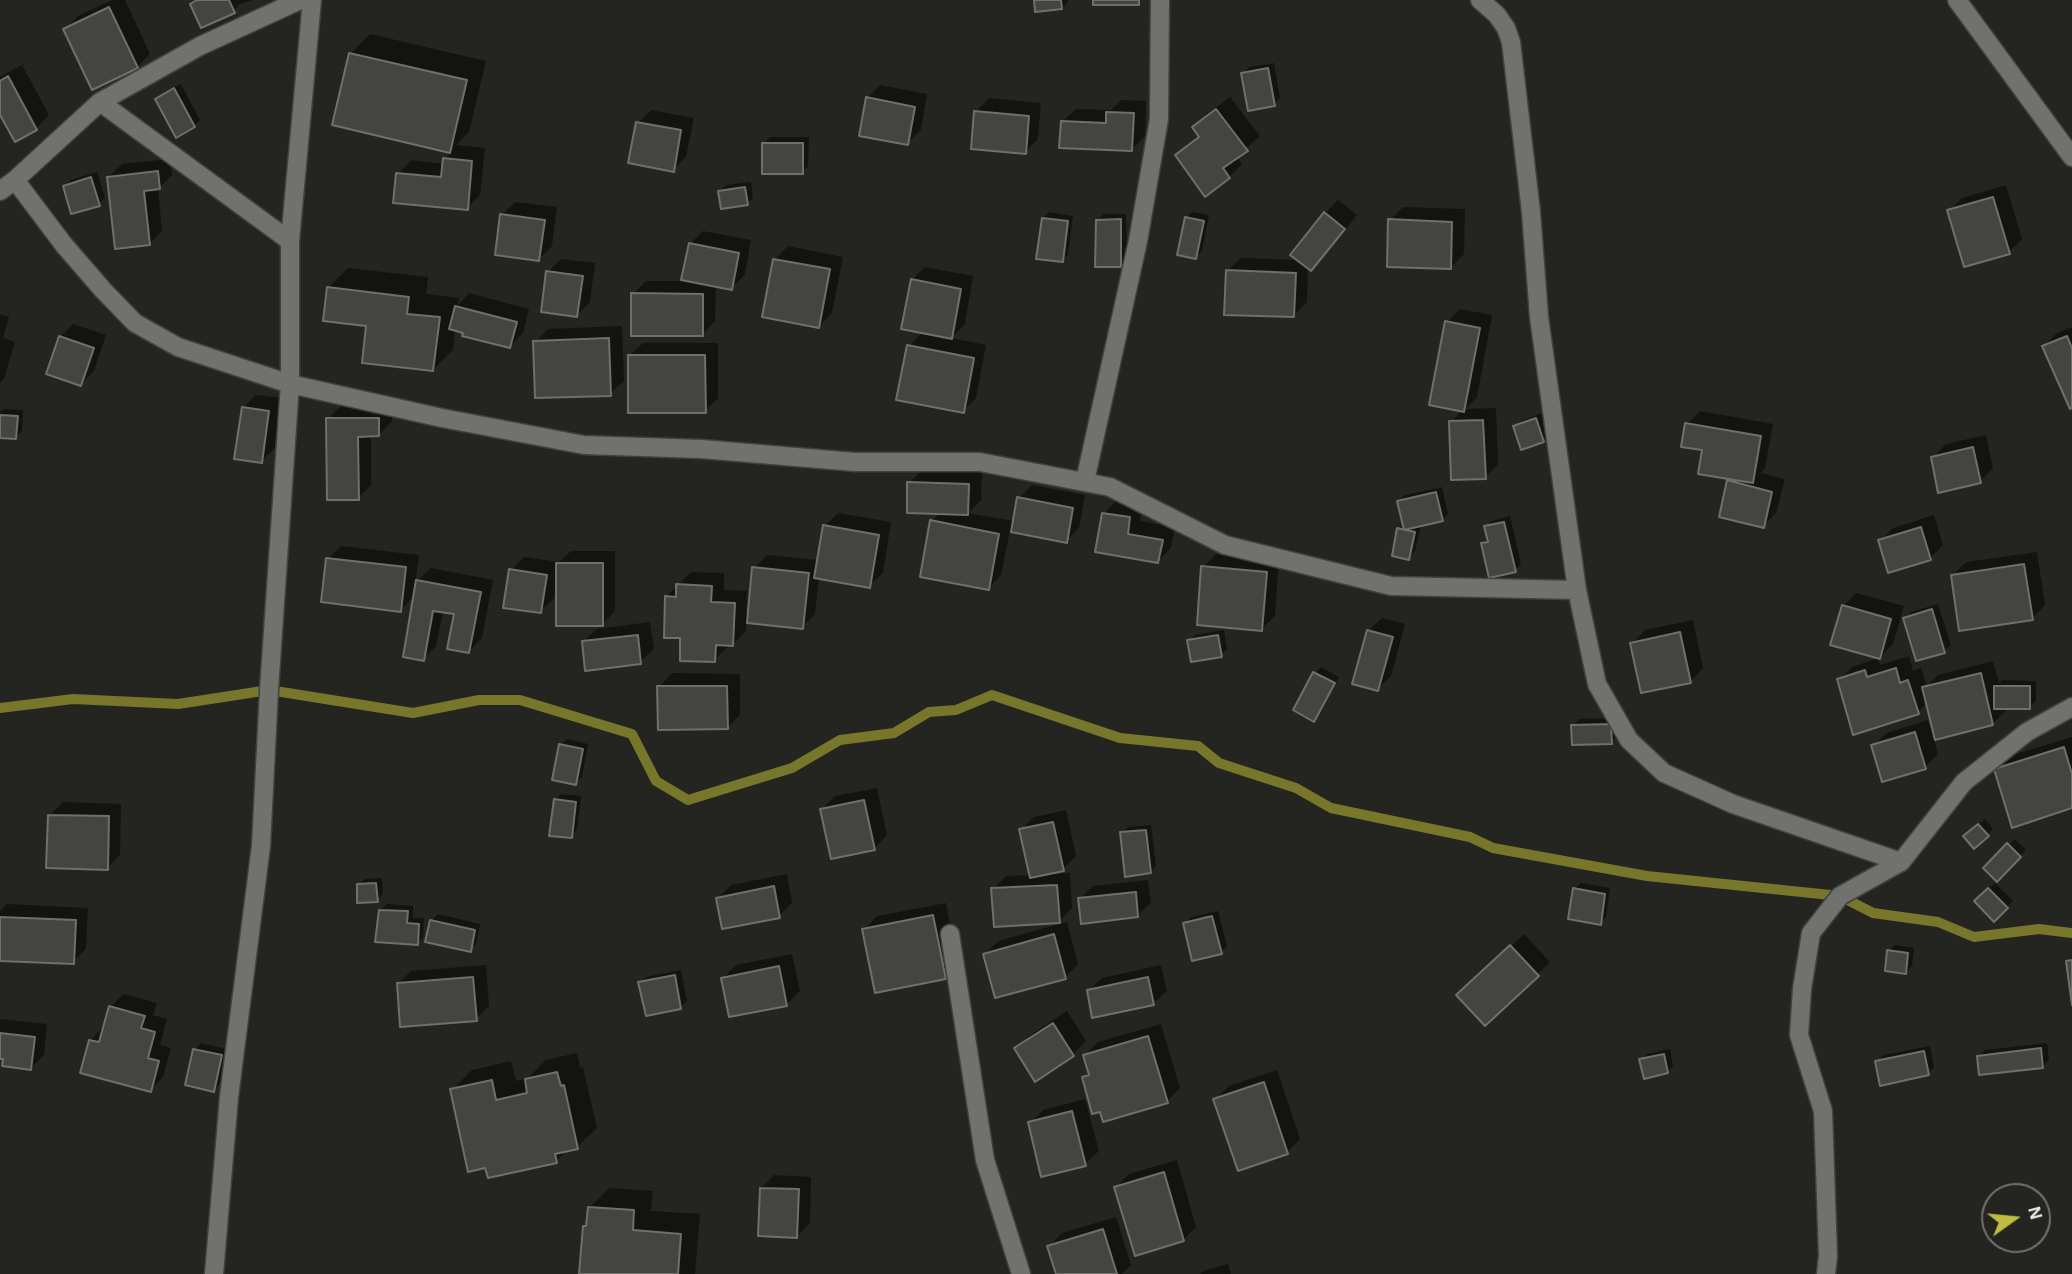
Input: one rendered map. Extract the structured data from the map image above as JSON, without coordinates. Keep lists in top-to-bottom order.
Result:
{
  "north": "right"
}
